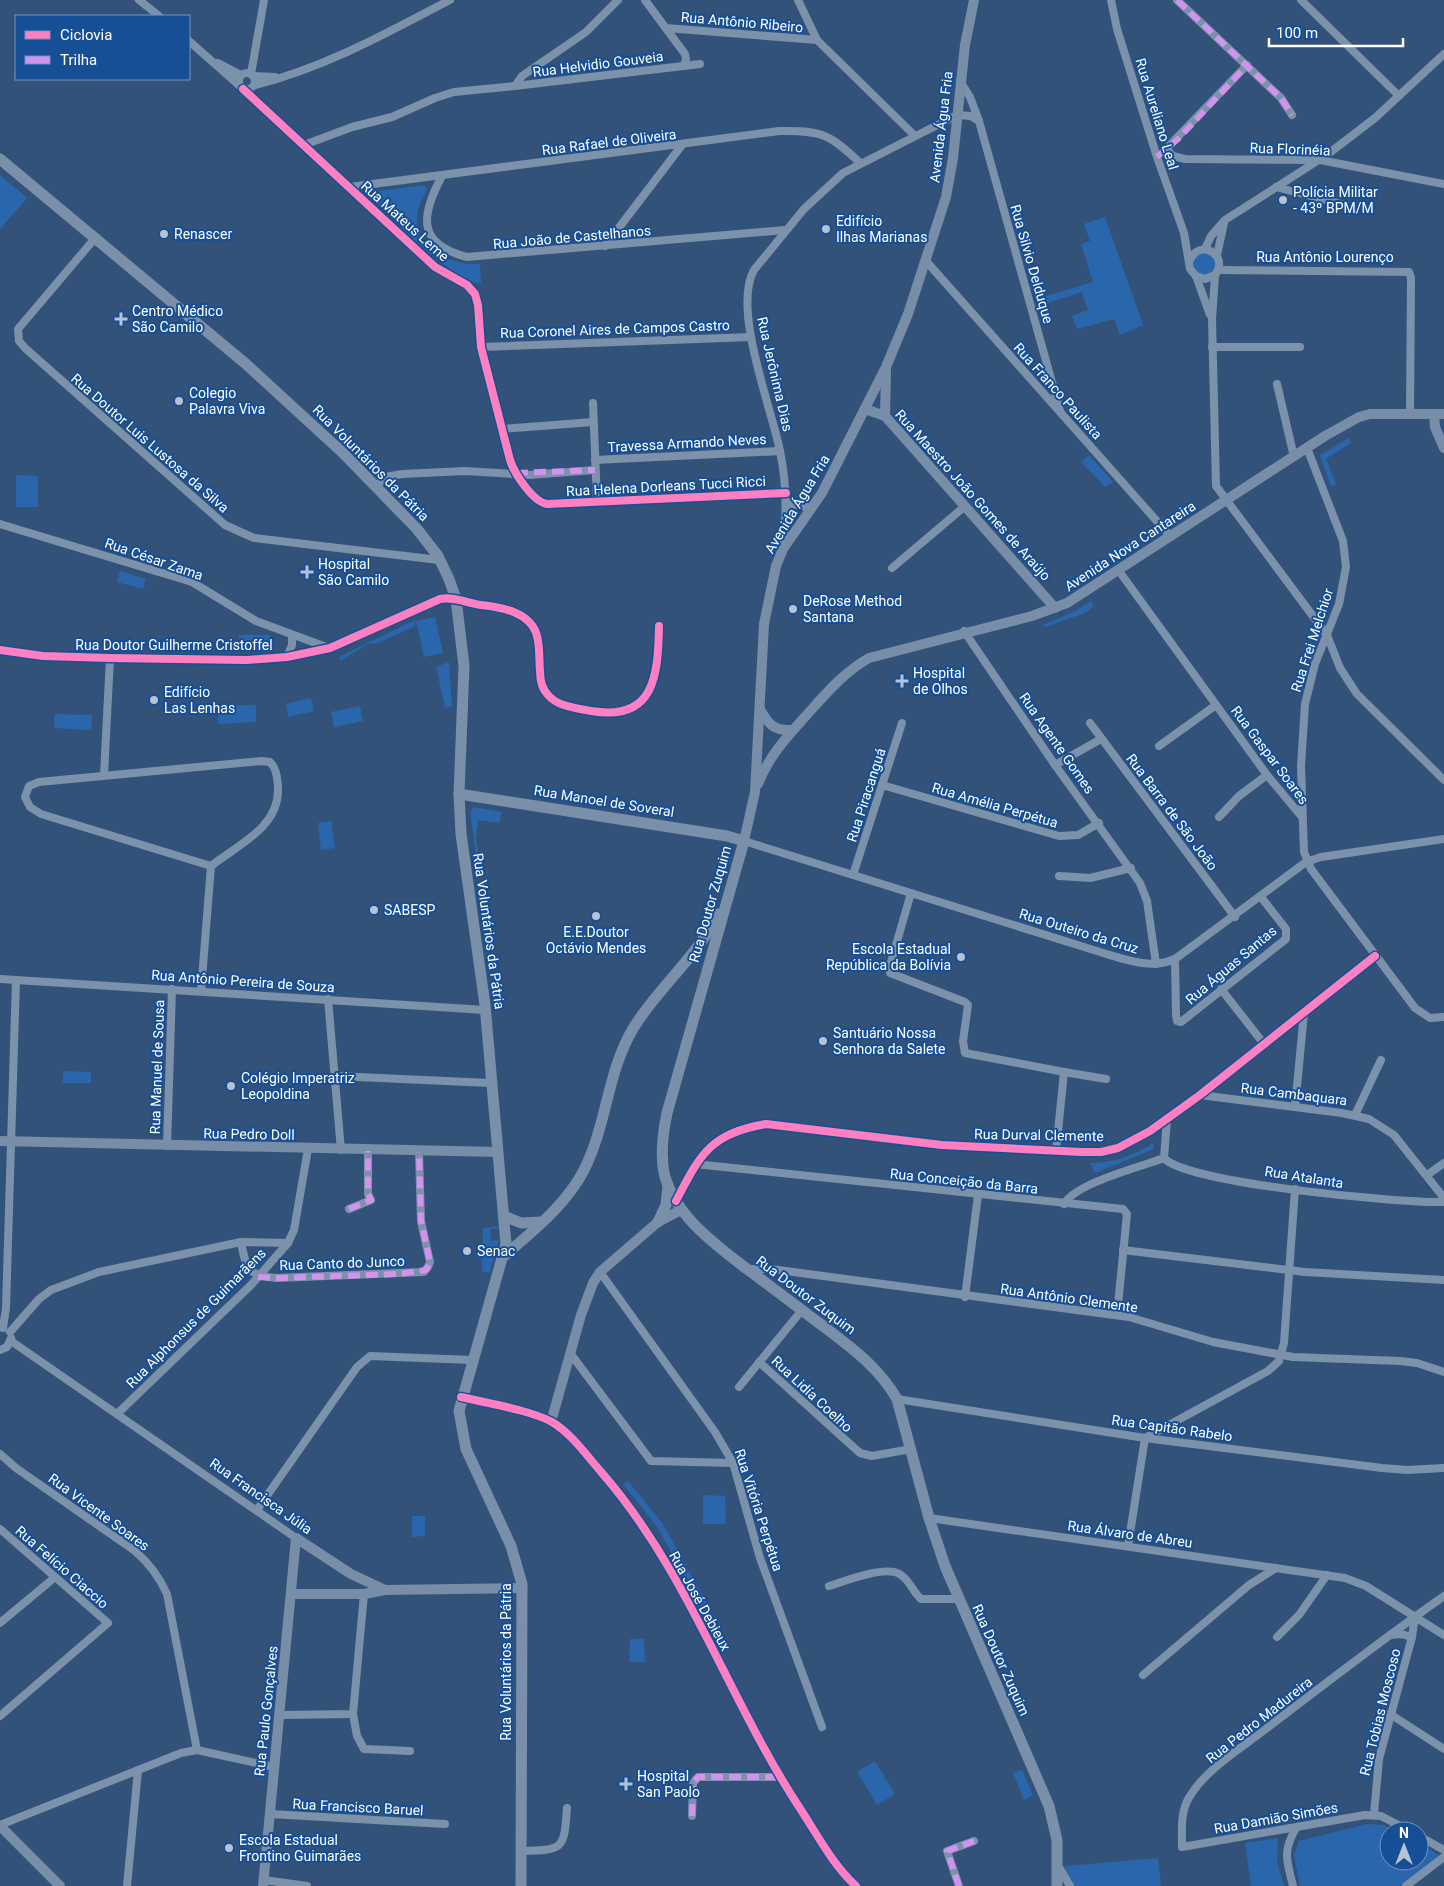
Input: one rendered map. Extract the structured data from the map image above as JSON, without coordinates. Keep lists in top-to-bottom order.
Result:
{
  "streets": {
    "main road": [
      "Avenida Água Fria",
      "Rua Voluntários da Pátria",
      "Rua Maestro João Gomes de Araújo",
      "Avenida Nova Cantareira",
      "Rua Manoel de Soveral",
      "Rua Doutor Zuquim",
      "Rua Pedro Doll",
      "Rua Francisca Júlia",
      "Rua José Debieux",
      "Rua Paulo Gonçalves"
    ],
    "street": [
      "Rua Antônio Ribeiro",
      "Rua Helvidio Gouveia",
      "Rua Aureliano Leal",
      "Rua Rafael de Oliveira",
      "Rua Florinéia",
      "Rua Mateus Leme",
      "Rua João de Castelhanos",
      "Rua Antônio Lourenço",
      "Rua Silvio Delduque",
      "Rua Coronel Aires de Campos Castro",
      "Rua Jerônima Dias",
      "Rua Franco Paulista",
      "Rua Doutor Luis Lustosa da Silva",
      "Travessa Armando Neves",
      "Rua Helena Dorleans Tucci Ricci",
      "Rua César Zama",
      "Rua Frei Melchior",
      "Rua Doutor Guilherme Cristoffel",
      "Rua Agente Gomes",
      "Rua Gaspar Soares",
      "Rua Piracanguá",
      "Rua Amélia Perpétua",
      "Rua Barra de São João",
      "Rua Outeiro da Cruz",
      "Rua Águas Santas",
      "Rua Antônio Pereira de Souza",
      "Rua Manuel de Sousa",
      "Rua Cambaquara",
      "Rua Durval Clemente",
      "Rua Atalanta",
      "Rua Conceição da Barra",
      "Rua Canto do Junco",
      "Rua Antônio Clemente",
      "Rua Alphonsus de Guimarãens",
      "Rua Lidía Coelho",
      "Rua Capitão Rabelo",
      "Rua Vitória Perpétua",
      "Rua Vicente Soares",
      "Rua Álvaro de Abreu",
      "Rua Felício Ciaccio",
      "Rua Tobias Moscoso",
      "Rua Pedro Madureira",
      "Rua Francisco Baruel",
      "Rua Damião Simões"
    ]
  },
  "crossings": [
    ["Rua Antônio Ribeiro", "Rua Helvidio Gouveia"],
    ["Rua Helvidio Gouveia", "Rua Mateus Leme"],
    ["Rua Aureliano Leal", "Rua Antônio Lourenço"],
    ["Rua Aureliano Leal", "Avenida Nova Cantareira"],
    ["Rua Aureliano Leal", "Rua Frei Melchior"],
    ["Avenida Água Fria", "Rua Silvio Delduque"],
    ["Avenida Água Fria", "Rua Jerônima Dias"],
    ["Avenida Água Fria", "Rua Franco Paulista"],
    ["Avenida Água Fria", "Rua Maestro João Gomes de Araújo"],
    ["Avenida Água Fria", "Rua Doutor Zuquim"],
    ["Rua Rafael de Oliveira", "Rua Mateus Leme"],
    ["Rua Rafael de Oliveira", "Rua João de Castelhanos"],
    ["Rua Rafael de Oliveira", "Rua Jerônima Dias"],
    ["Rua Mateus Leme", "Rua Coronel Aires de Campos Castro"],
    ["Rua Mateus Leme", "Rua Helena Dorleans Tucci Ricci"],
    ["Rua João de Castelhanos", "Rua Jerônima Dias"],
    ["Rua Antônio Lourenço", "Avenida Nova Cantareira"],
    ["Rua Silvio Delduque", "Rua Franco Paulista"],
    ["Rua Coronel Aires de Campos Castro", "Rua Jerônima Dias"],
    ["Rua Jerônima Dias", "Travessa Armando Neves"],
    ["Rua Jerônima Dias", "Rua Helena Dorleans Tucci Ricci"],
    ["Rua Franco Paulista", "Avenida Nova Cantareira"],
    ["Rua Doutor Luis Lustosa da Silva", "Rua Voluntários da Pátria"],
    ["Rua Voluntários da Pátria", "Rua Doutor Guilherme Cristoffel"],
    ["Rua Voluntários da Pátria", "Rua Manoel de Soveral"],
    ["Rua Voluntários da Pátria", "Rua Antônio Pereira de Souza"],
    ["Rua Voluntários da Pátria", "Rua Pedro Doll"],
    ["Rua Voluntários da Pátria", "Rua Francisca Júlia"],
    ["Rua Voluntários da Pátria", "Rua José Debieux"],
    ["Rua Maestro João Gomes de Araújo", "Avenida Nova Cantareira"],
    ["Avenida Nova Cantareira", "Rua Frei Melchior"],
    ["Avenida Nova Cantareira", "Rua Agente Gomes"],
    ["Avenida Nova Cantareira", "Rua Gaspar Soares"],
    ["Avenida Nova Cantareira", "Rua Doutor Zuquim"],
    ["Rua César Zama", "Rua Doutor Guilherme Cristoffel"],
    ["Rua Frei Melchior", "Rua Gaspar Soares"],
    ["Rua Agente Gomes", "Rua Amélia Perpétua"],
    ["Rua Agente Gomes", "Rua Outeiro da Cruz"],
    ["Rua Gaspar Soares", "Rua Outeiro da Cruz"],
    ["Rua Piracanguá", "Rua Amélia Perpétua"],
    ["Rua Piracanguá", "Rua Outeiro da Cruz"],
    ["Rua Manoel de Soveral", "Rua Doutor Zuquim"],
    ["Rua Manoel de Soveral", "Rua Outeiro da Cruz"],
    ["Rua Barra de São João", "Rua Outeiro da Cruz"],
    ["Rua Doutor Zuquim", "Rua Outeiro da Cruz"],
    ["Rua Doutor Zuquim", "Rua Durval Clemente"],
    ["Rua Doutor Zuquim", "Rua Antônio Clemente"],
    ["Rua Doutor Zuquim", "Rua Lidía Coelho"],
    ["Rua Doutor Zuquim", "Rua Capitão Rabelo"],
    ["Rua Doutor Zuquim", "Rua Álvaro de Abreu"],
    ["Rua Outeiro da Cruz", "Rua Águas Santas"],
    ["Rua Antônio Pereira de Souza", "Rua Manuel de Sousa"],
    ["Rua Manuel de Sousa", "Rua Pedro Doll"],
    ["Rua Cambaquara", "Rua Durval Clemente"],
    ["Rua Pedro Doll", "Rua Canto do Junco"],
    ["Rua Pedro Doll", "Rua Alphonsus de Guimarãens"],
    ["Rua Durval Clemente", "Rua Conceição da Barra"],
    ["Rua Conceição da Barra", "Rua Antônio Clemente"],
    ["Rua Canto do Junco", "Rua Alphonsus de Guimarãens"],
    ["Rua Alphonsus de Guimarãens", "Rua Francisca Júlia"],
    ["Rua Francisca Júlia", "Rua Paulo Gonçalves"],
    ["Rua Álvaro de Abreu", "Rua Tobias Moscoso"],
    ["Rua Álvaro de Abreu", "Rua Pedro Madureira"],
    ["Rua Paulo Gonçalves", "Rua Francisco Baruel"],
    ["Rua Tobias Moscoso", "Rua Pedro Madureira"],
    ["Rua Tobias Moscoso", "Rua Damião Simões"],
    ["Rua Pedro Madureira", "Rua Damião Simões"]
  ],
  "places": {
    "other": [
      "Polícia Militar - 43º BPM/M",
      "Edifício Ilhas Marianas",
      "Renascer",
      "Colegio Palavra Viva",
      "DeRose Method Santana",
      "Edifício Las Lenhas",
      "SABESP",
      "E.E.Doutor Octávio Mendes",
      "Escola Estadual República da Bolívia",
      "Santuário Nossa Senhora da Salete",
      "Colégio Imperatriz Leopoldina",
      "Senac",
      "Escola Estadual Frontino Guimarães"
    ],
    "health": [
      "Centro Médico São Camilo",
      "Hospital São Camilo",
      "Hospital de Olhos",
      "Hospital San Paolo"
    ]
  },
  "legend": ["Ciclovia", "Trilha"],
  "scale_bar": "100 m",
  "north": "top"
}
